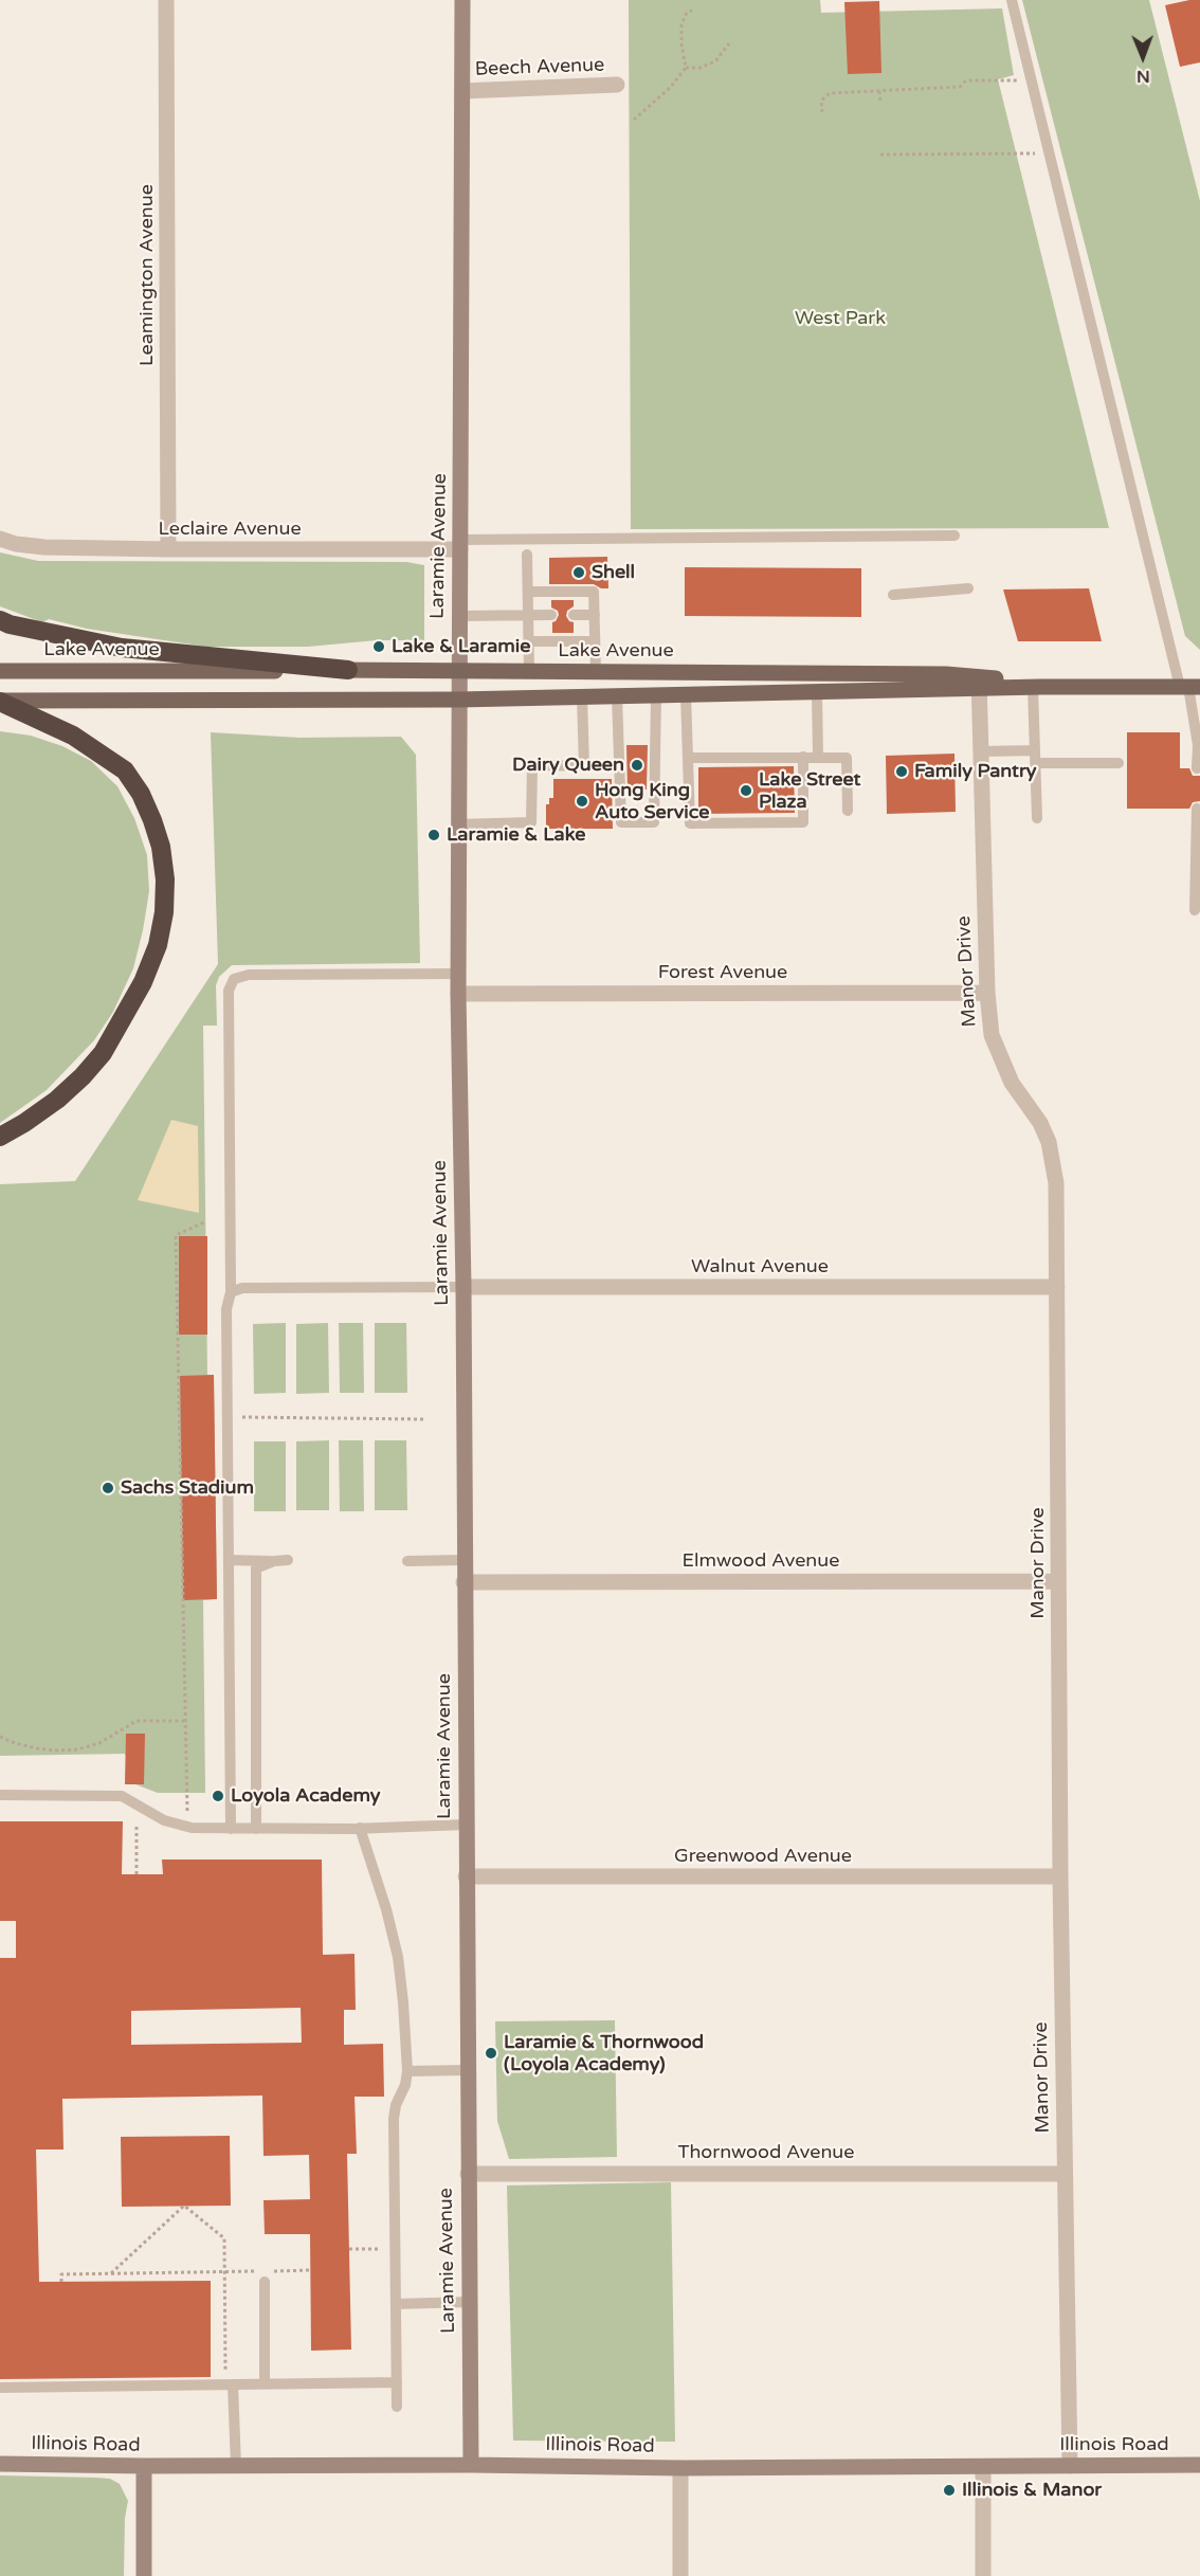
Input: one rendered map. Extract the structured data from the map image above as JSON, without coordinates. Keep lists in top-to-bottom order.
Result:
{
  "streets": {
    "main road": ["Lake Avenue"],
    "street": [
      "Beech Avenue",
      "Leamington Avenue",
      "Leclaire Avenue",
      "Laramie Avenue",
      "Manor Drive",
      "Forest Avenue",
      "Walnut Avenue",
      "Elmwood Avenue",
      "Greenwood Avenue",
      "Thornwood Avenue",
      "Illinois Road"
    ]
  },
  "crossings": [
    ["Beech Avenue", "Laramie Avenue"],
    ["Leamington Avenue", "Leclaire Avenue"],
    ["Leclaire Avenue", "Laramie Avenue"],
    ["Laramie Avenue", "Lake Avenue"],
    ["Laramie Avenue", "Forest Avenue"],
    ["Laramie Avenue", "Walnut Avenue"],
    ["Laramie Avenue", "Elmwood Avenue"],
    ["Laramie Avenue", "Greenwood Avenue"],
    ["Laramie Avenue", "Thornwood Avenue"],
    ["Laramie Avenue", "Illinois Road"],
    ["Lake Avenue", "Manor Drive"],
    ["Manor Drive", "Forest Avenue"],
    ["Manor Drive", "Walnut Avenue"],
    ["Manor Drive", "Elmwood Avenue"],
    ["Manor Drive", "Greenwood Avenue"],
    ["Manor Drive", "Thornwood Avenue"],
    ["Manor Drive", "Illinois Road"]
  ],
  "parks": ["West Park"],
  "places": [
    "Shell",
    "Lake & Laramie",
    "Dairy Queen",
    "Family Pantry",
    "Lake Street Plaza",
    "Hong King Auto Service",
    "Laramie & Lake",
    "Sachs Stadium",
    "Loyola Academy",
    "Laramie & Thornwood (Loyola Academy)",
    "Illinois & Manor"
  ],
  "north": "bottom"
}
